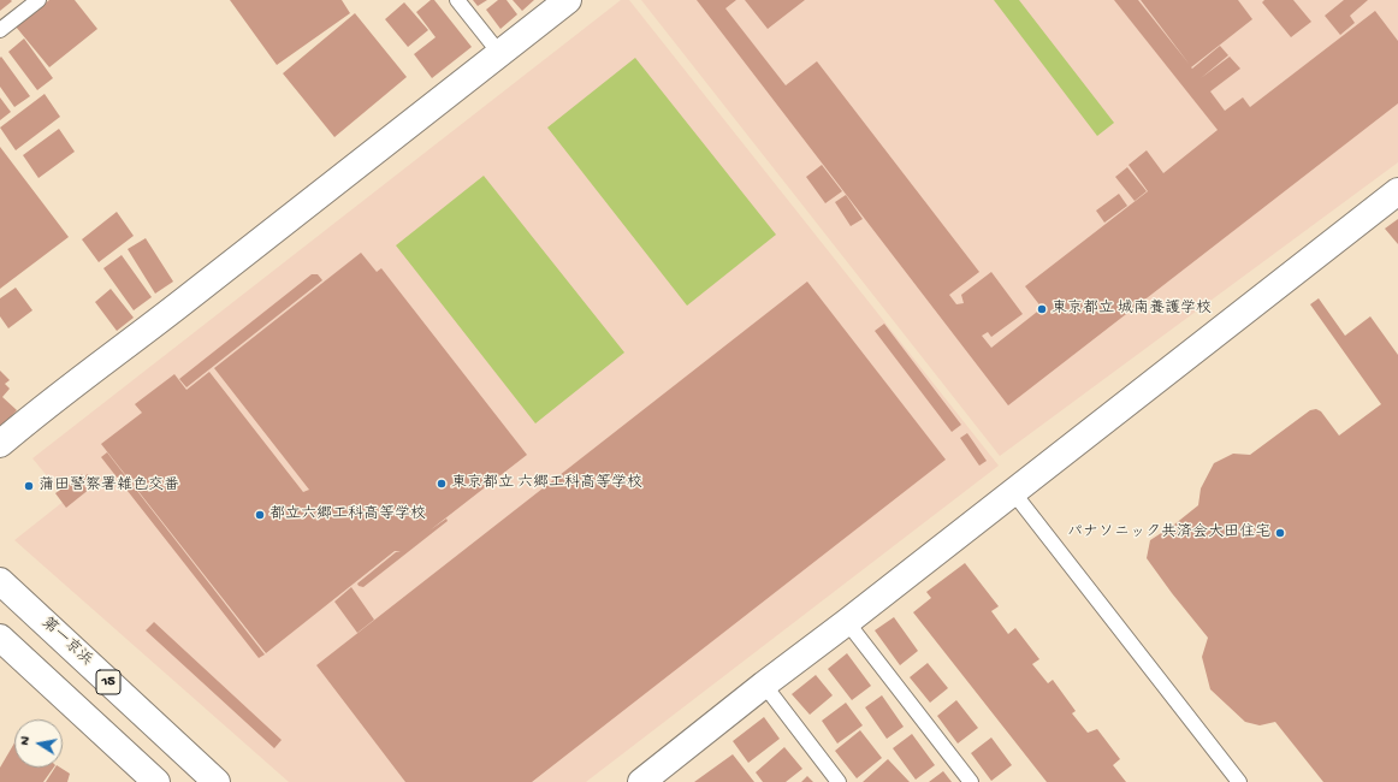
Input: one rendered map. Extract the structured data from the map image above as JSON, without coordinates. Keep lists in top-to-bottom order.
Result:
{
  "streets": {
    "main road": ["第一京浜", "15"]
  },
  "places": [
    "東京都立 城南養護学校",
    "東京都立 六郷工科高等学校",
    "蒲田警察署雑色交番",
    "都立六郷工科高等学校",
    "パナソニック共済会大田住宅"
  ],
  "north": "left"
}
